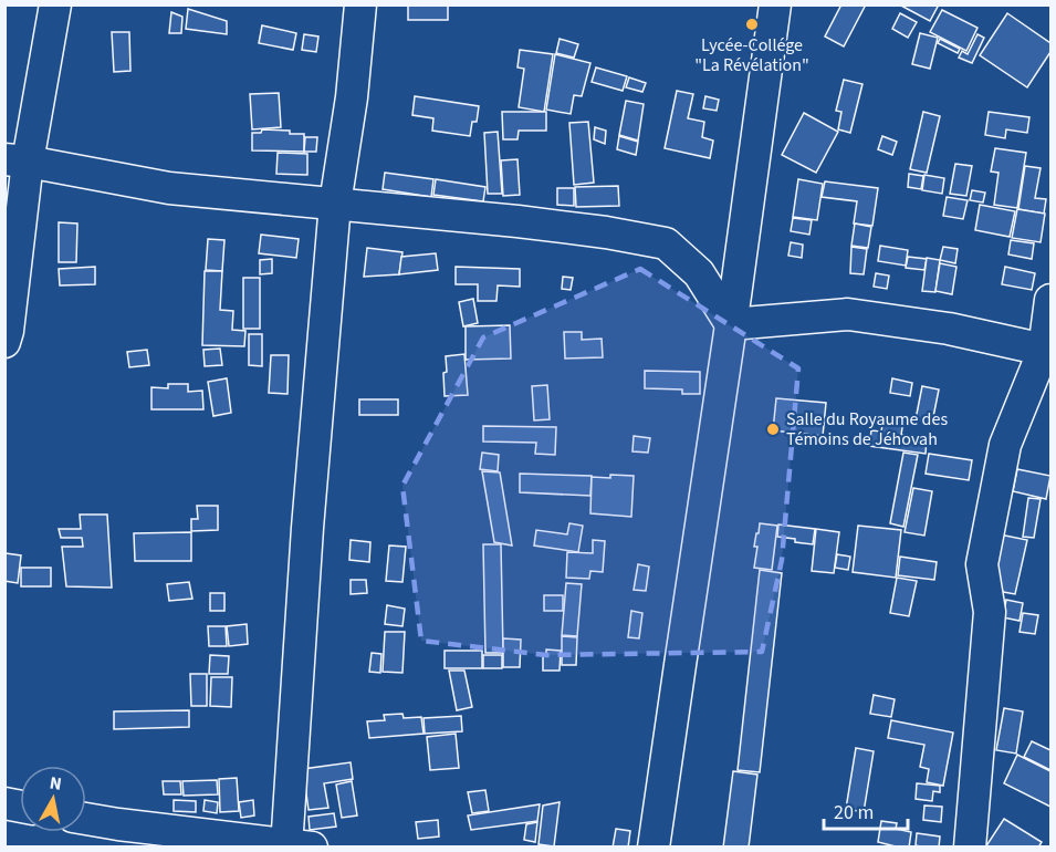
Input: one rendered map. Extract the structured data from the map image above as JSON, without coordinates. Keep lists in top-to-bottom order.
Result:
{
  "places": ["Lycée-Collége \"La Révélation\"", "Salle du Royaume des Témoins de Jéhovah"],
  "scale_bar": "20 m",
  "north": "top"
}
